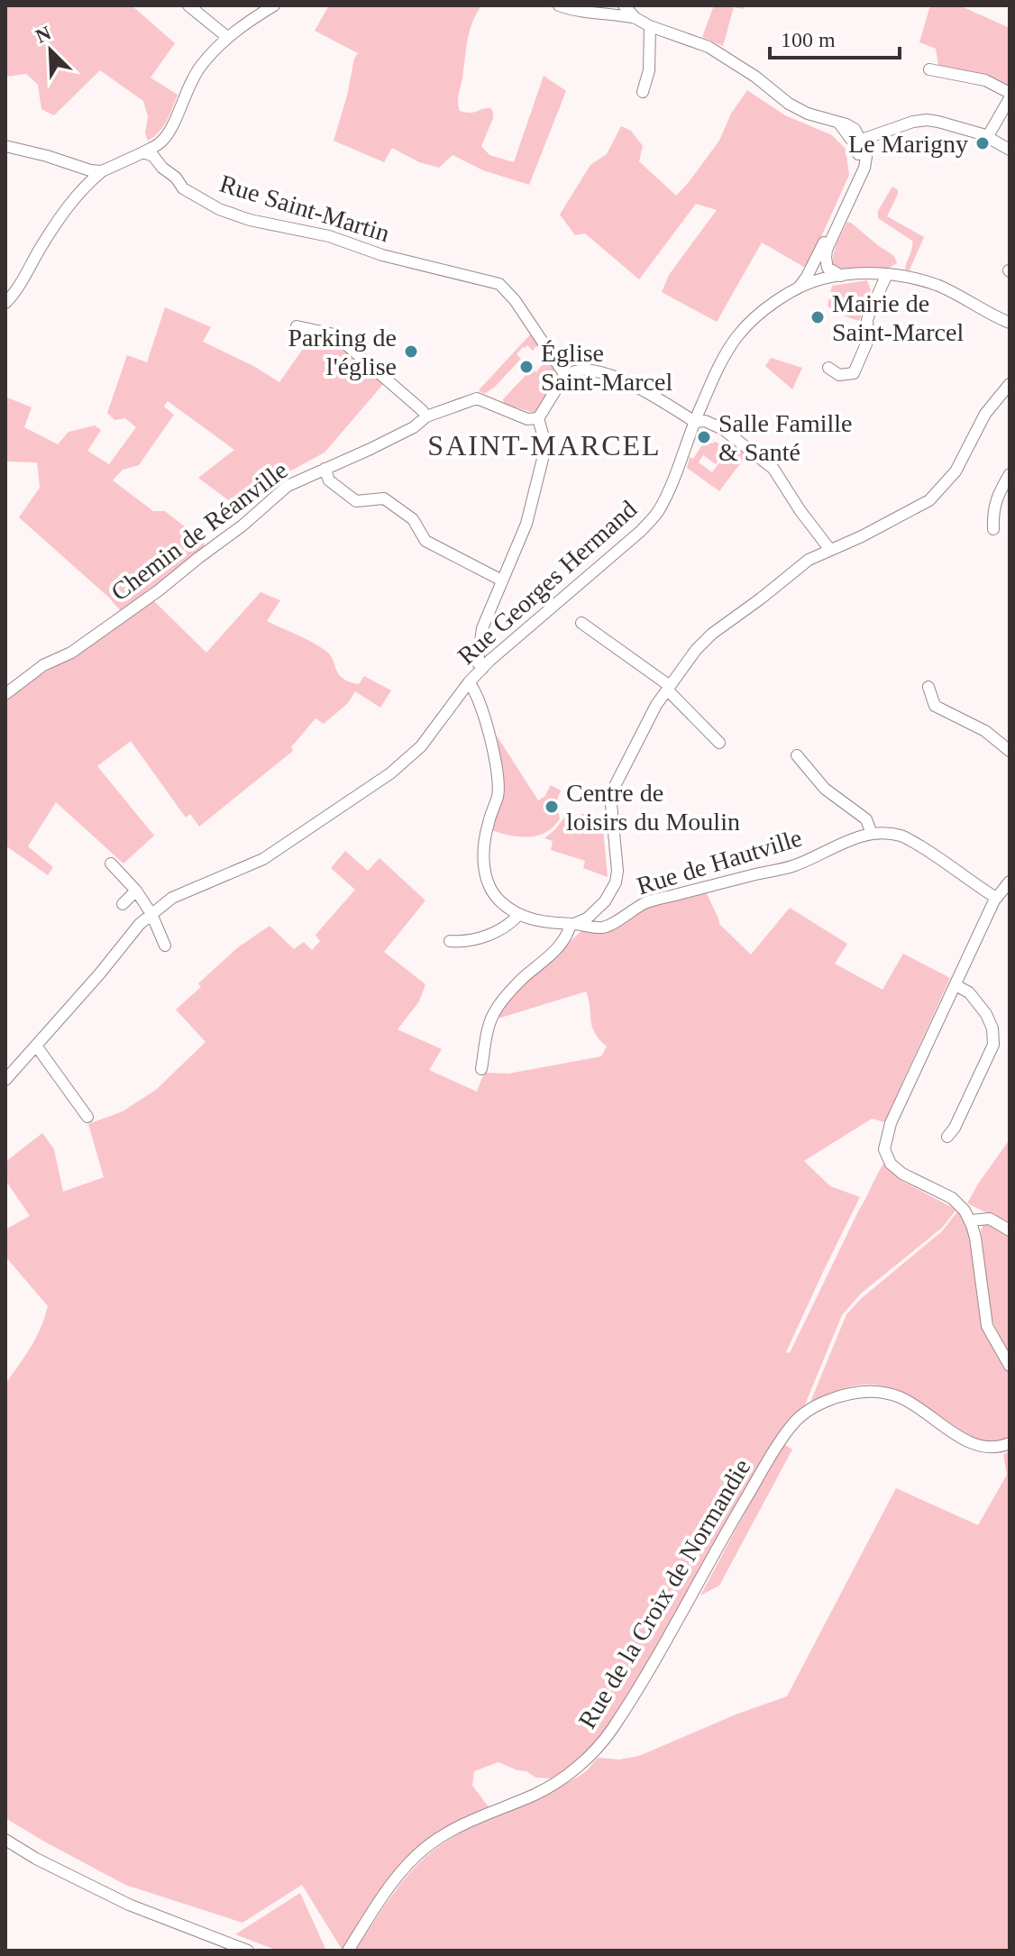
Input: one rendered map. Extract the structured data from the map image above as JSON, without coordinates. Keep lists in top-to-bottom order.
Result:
{
  "streets": {
    "street": [
      "Rue Saint-Martin",
      "Chemin de Réanville",
      "Rue Georges Hermand",
      "Rue de Hautville",
      "Rue de la Croix de Normandie"
    ]
  },
  "crossings": [
    ["Rue Georges Hermand", "Rue de Hautville"]
  ],
  "districts": ["SAINT-MARCEL"],
  "places": [
    "Le Marigny",
    "Mairie de Saint-Marcel",
    "Parking de l'église",
    "Église Saint-Marcel",
    "Salle Famille & Santé",
    "Centre de loisirs du Moulin"
  ],
  "scale_bar": "100 m",
  "north": "top left"
}
